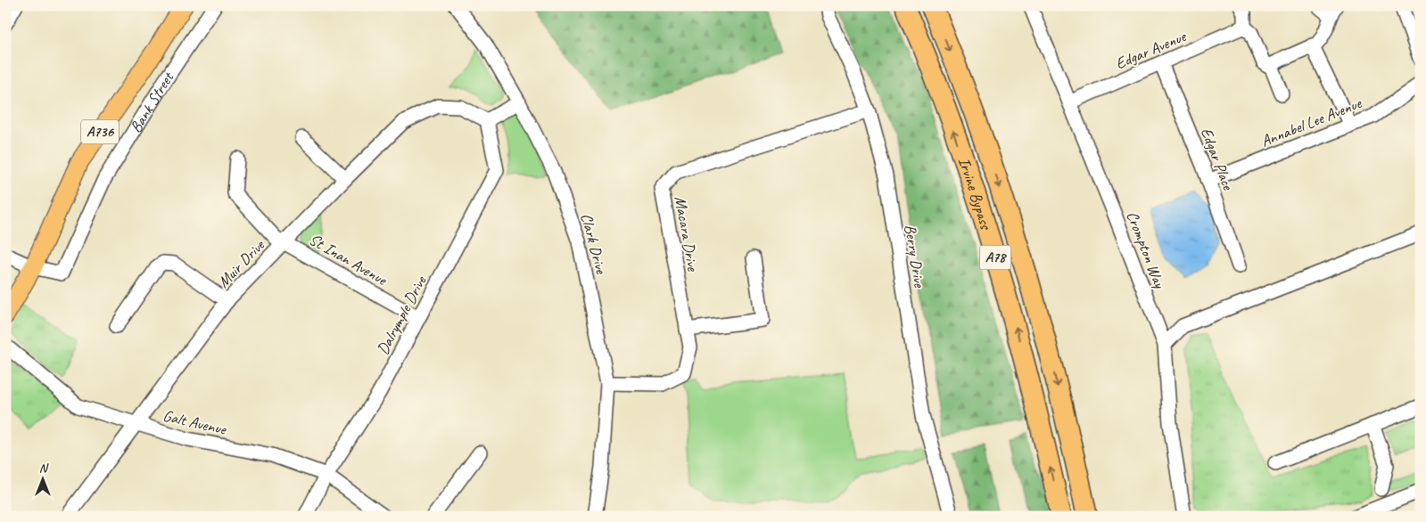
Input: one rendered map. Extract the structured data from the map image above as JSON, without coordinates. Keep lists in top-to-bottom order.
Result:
{
  "streets": {
    "highway": ["Irvine Bypass", "A78"],
    "main road": ["Bank Street", "A736"],
    "street": [
      "Edgar Avenue",
      "Annabel Lee Avenue",
      "Edgar Place",
      "Macara Drive",
      "Clark Drive",
      "Crompton Way",
      "Berry Drive",
      "St Inan Avenue",
      "Muir Drive",
      "Dalrymple Drive",
      "Galt Avenue"
    ]
  },
  "crossings": [
    ["Edgar Avenue", "Edgar Place"],
    ["Edgar Avenue", "Crompton Way"],
    ["Annabel Lee Avenue", "Edgar Place"],
    ["Macara Drive", "Clark Drive"],
    ["Macara Drive", "Berry Drive"],
    ["St Inan Avenue", "Muir Drive"],
    ["St Inan Avenue", "Dalrymple Drive"],
    ["Muir Drive", "Dalrymple Drive"],
    ["Muir Drive", "Galt Avenue"],
    ["Dalrymple Drive", "Galt Avenue"]
  ],
  "north": "top"
}
